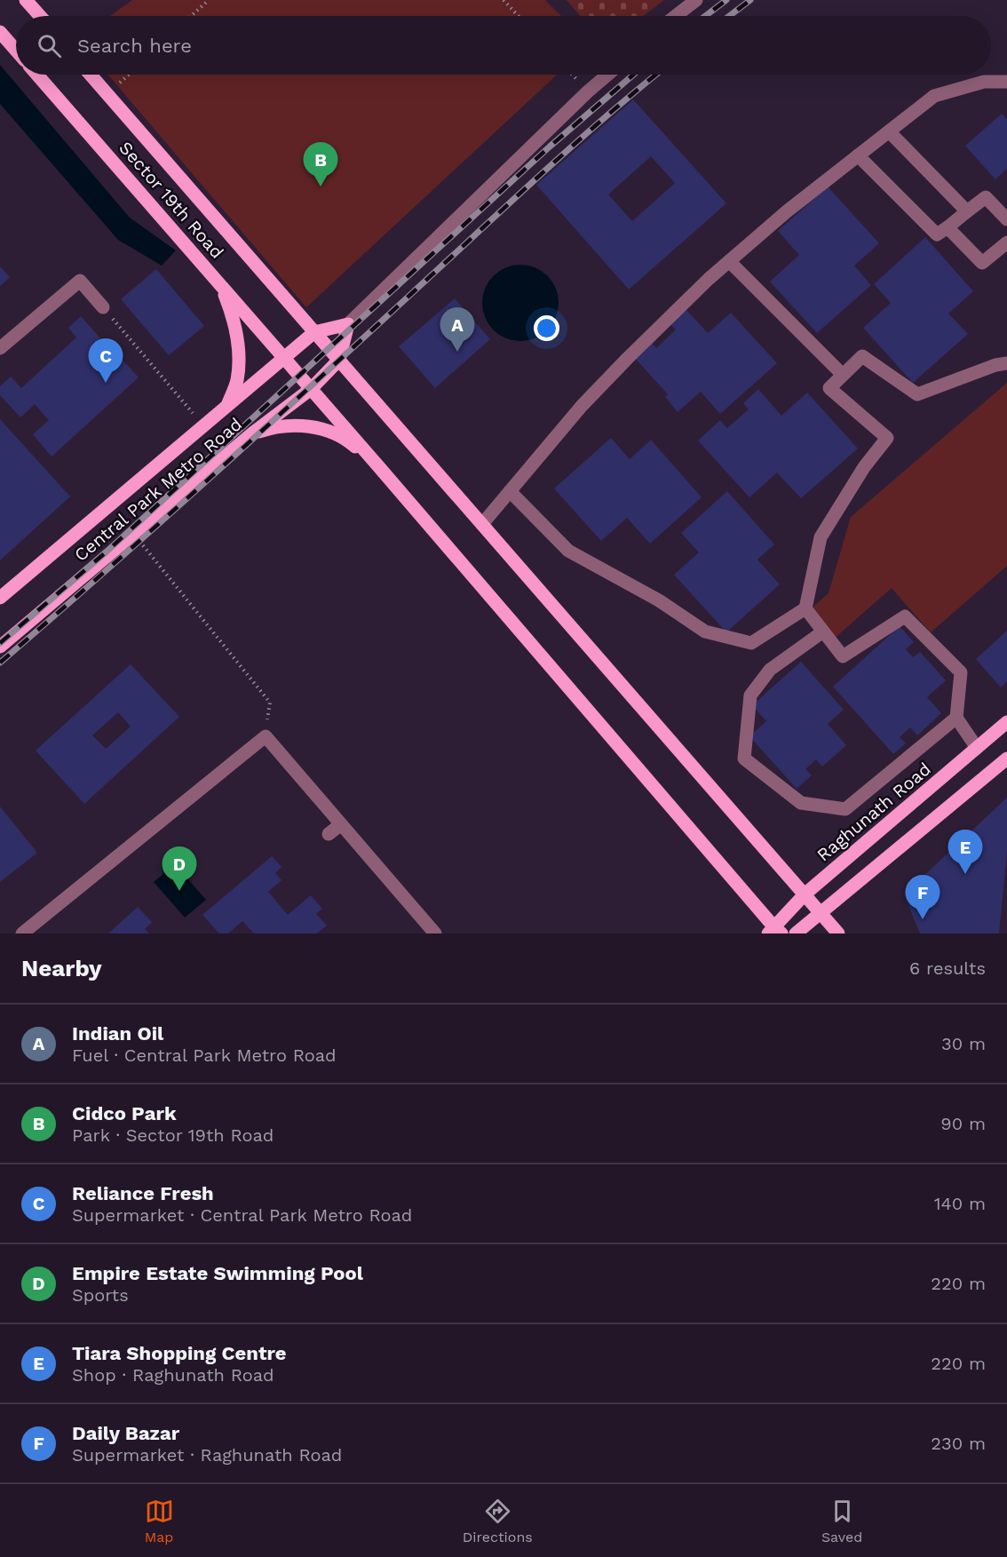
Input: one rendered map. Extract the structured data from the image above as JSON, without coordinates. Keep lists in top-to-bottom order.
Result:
{
  "streets": {
    "main road": ["Sector 19th Road", "Central Park Metro Road", "Raghunath Road"]
  },
  "crossings": [
    ["Sector 19th Road", "Central Park Metro Road"],
    ["Sector 19th Road", "Raghunath Road"]
  ],
  "page": {
    "search": "Search here",
    "pins": [
      "B",
      "A",
      "C",
      "E",
      "D",
      "F"
    ],
    "heading": ["Nearby", "6 results"],
    "list": [
      {
        "mark": "A",
        "name": "Indian Oil",
        "note": "Fuel · Central Park Metro Road",
        "value": "30 m"
      },
      {
        "mark": "B",
        "name": "Cidco Park",
        "note": "Park · Sector 19th Road",
        "value": "90 m"
      },
      {
        "mark": "C",
        "name": "Reliance Fresh",
        "note": "Supermarket · Central Park Metro Road",
        "value": "140 m"
      },
      {
        "mark": "D",
        "name": "Empire Estate Swimming Pool",
        "note": "Sports",
        "value": "220 m"
      },
      {
        "mark": "E",
        "name": "Tiara Shopping Centre",
        "note": "Shop · Raghunath Road",
        "value": "220 m"
      },
      {
        "mark": "F",
        "name": "Daily Bazar",
        "note": "Supermarket · Raghunath Road",
        "value": "230 m"
      }
    ],
    "nav": ["Map", "Directions", "Saved"]
  }
}
